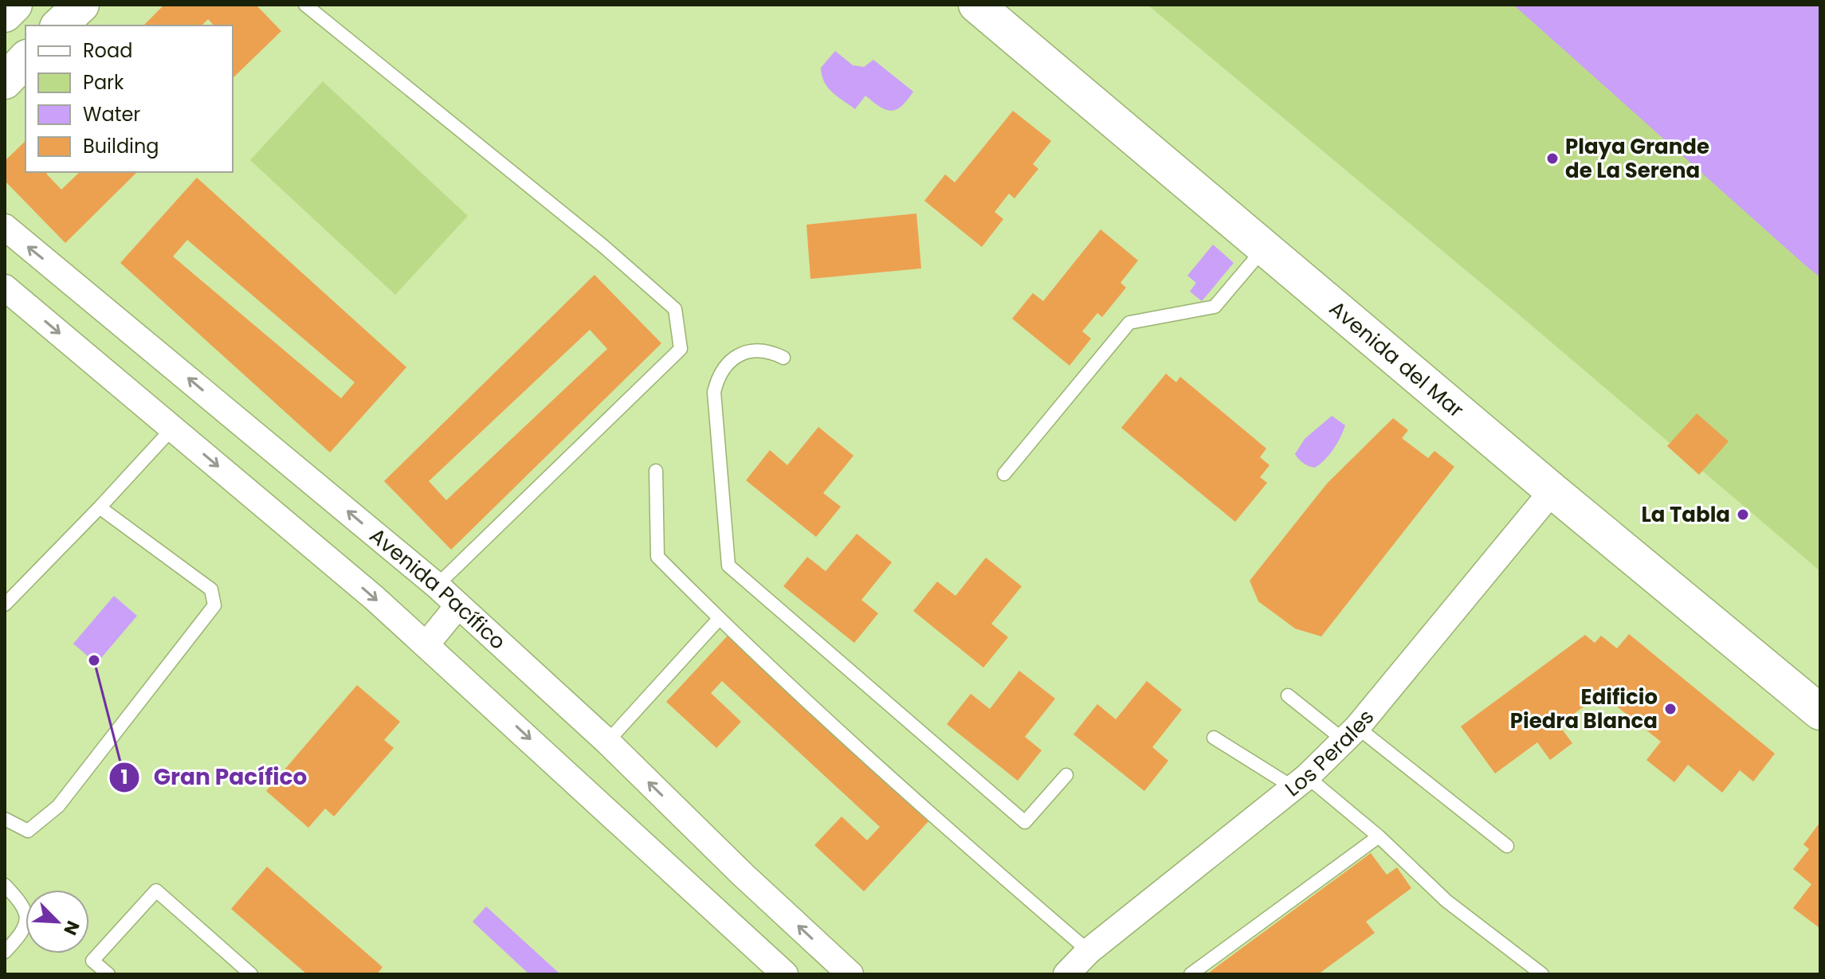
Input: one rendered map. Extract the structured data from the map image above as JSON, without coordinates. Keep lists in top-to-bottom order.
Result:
{
  "streets": {
    "main road": ["Avenida del Mar"],
    "street": ["Avenida Pacífico", "Los Perales"]
  },
  "crossings": [
    ["Avenida del Mar", "Los Perales"]
  ],
  "places": [
    "Playa Grande de La Serena",
    "La Tabla",
    "Gran Pacífico",
    "Edificio Piedra Blanca"
  ],
  "legend": [
    "Road",
    "Park",
    "Water",
    "Building"
  ],
  "north": "bottom right"
}
